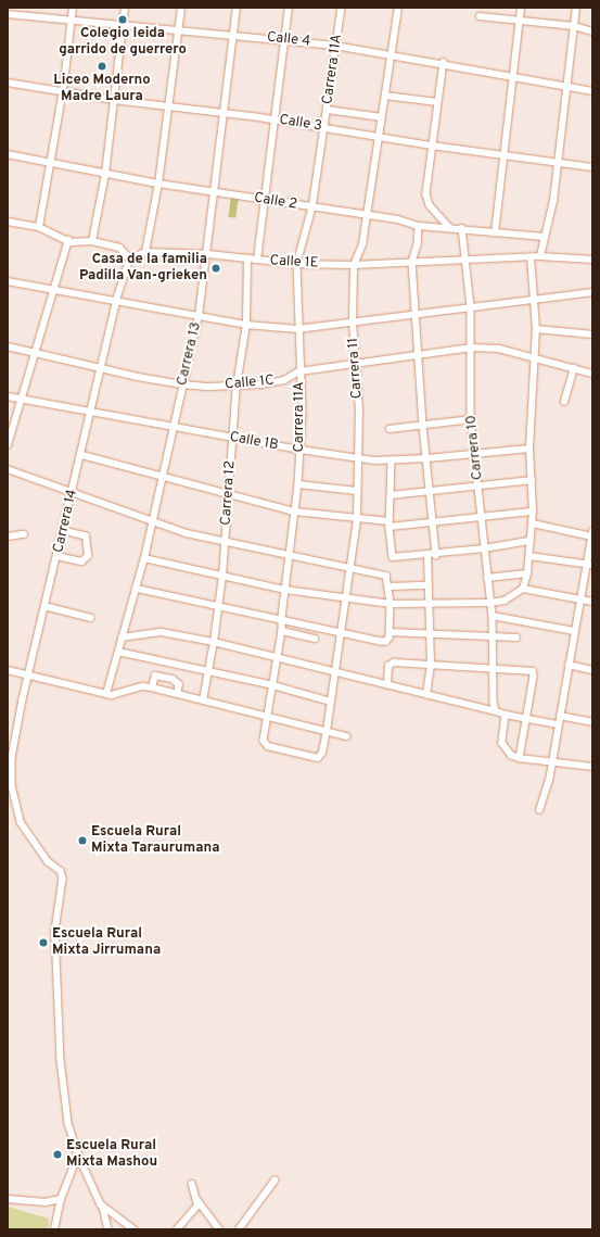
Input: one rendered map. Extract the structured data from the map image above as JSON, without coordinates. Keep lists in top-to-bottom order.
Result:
{
  "streets": {
    "street": [
      "Calle 4",
      "Carrera 11A",
      "Calle 3",
      "Calle 2",
      "Calle 1E",
      "Carrera 13",
      "Carrera 11",
      "Calle 1C",
      "Calle 1B",
      "Carrera 10",
      "Carrera 12",
      "Carrera 14"
    ]
  },
  "crossings": [
    ["Calle 4", "Carrera 11A"],
    ["Calle 4", "Carrera 13"],
    ["Calle 4", "Carrera 11"],
    ["Carrera 11A", "Calle 3"],
    ["Carrera 11A", "Calle 2"],
    ["Carrera 11A", "Calle 1E"],
    ["Carrera 11A", "Carrera 11"],
    ["Carrera 11A", "Calle 1C"],
    ["Carrera 11A", "Calle 1B"],
    ["Calle 3", "Carrera 13"],
    ["Calle 3", "Carrera 11"],
    ["Calle 2", "Carrera 13"],
    ["Calle 2", "Carrera 11"],
    ["Calle 2", "Carrera 10"],
    ["Calle 1E", "Carrera 13"],
    ["Calle 1E", "Carrera 11"],
    ["Calle 1E", "Carrera 10"],
    ["Calle 1E", "Carrera 12"],
    ["Calle 1E", "Carrera 14"],
    ["Carrera 13", "Calle 1C"],
    ["Carrera 13", "Calle 1B"],
    ["Carrera 11", "Calle 1C"],
    ["Carrera 11", "Calle 1B"],
    ["Calle 1C", "Carrera 10"],
    ["Calle 1C", "Carrera 12"],
    ["Calle 1C", "Carrera 14"],
    ["Calle 1B", "Carrera 10"],
    ["Calle 1B", "Carrera 12"],
    ["Calle 1B", "Carrera 14"]
  ],
  "places": [
    "Colegio leida garrido de guerrero",
    "Liceo Moderno Madre Laura",
    "Casa de la familia Padilla Van-grieken",
    "Escuela Rural Mixta Taraurumana",
    "Escuela Rural Mixta Jirrumana",
    "Escuela Rural Mixta Mashou"
  ]
}
